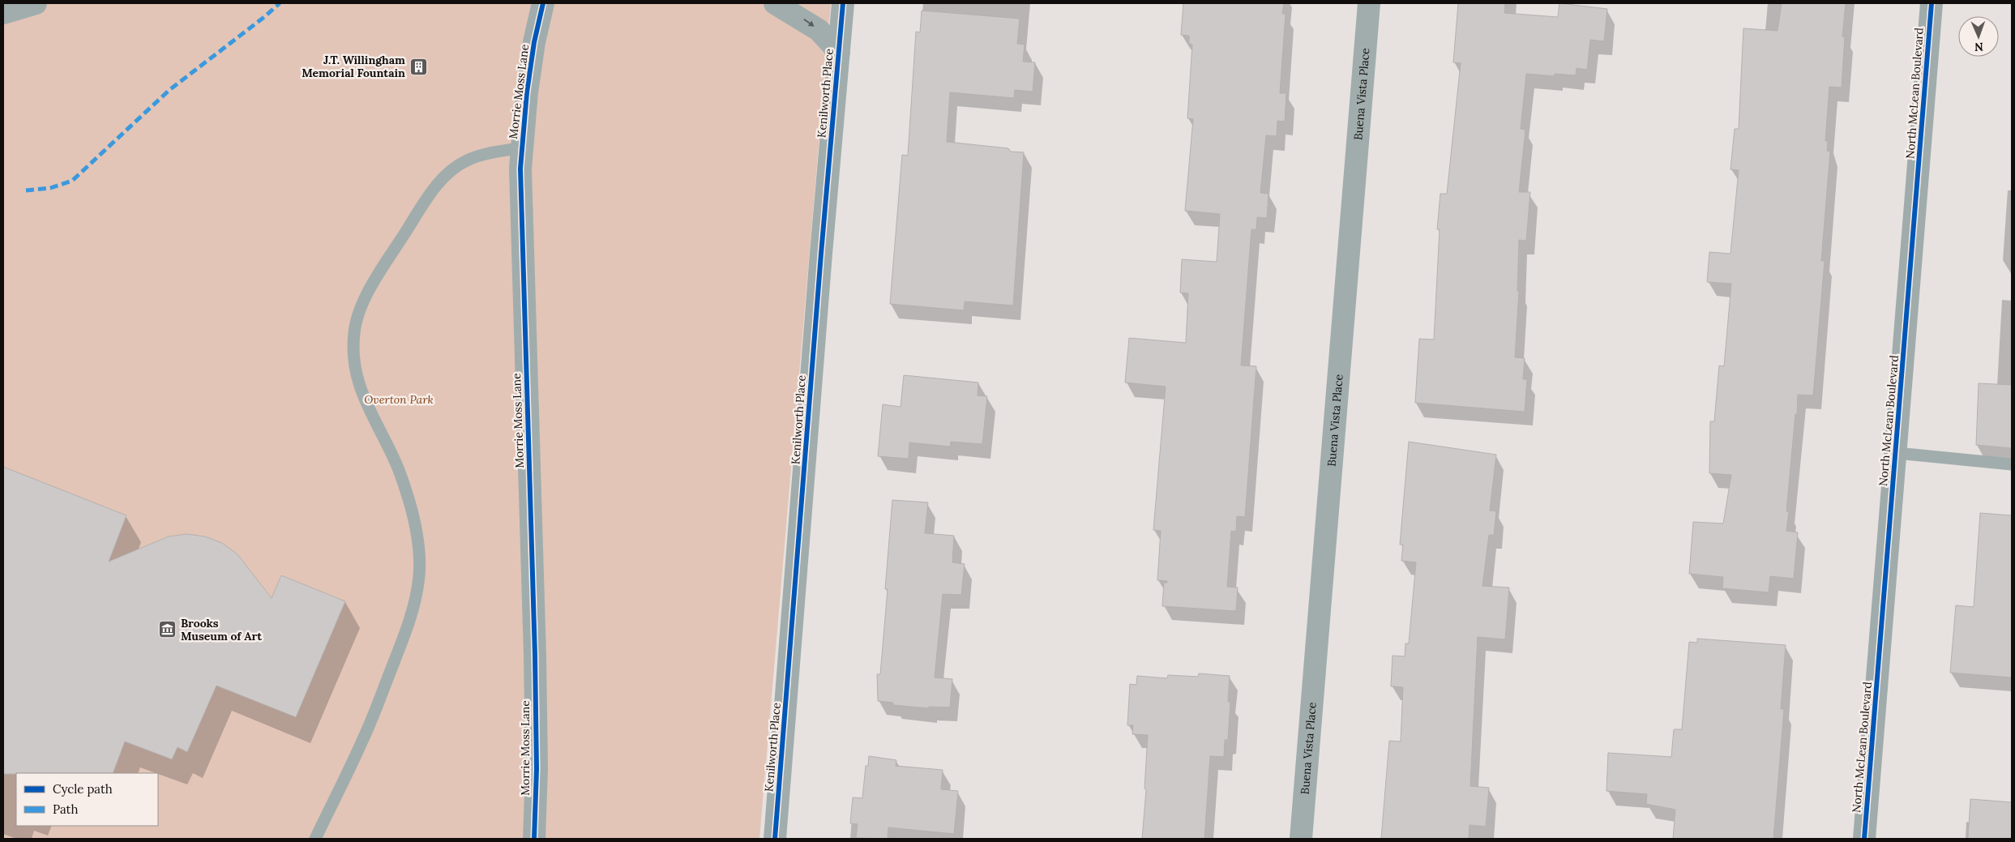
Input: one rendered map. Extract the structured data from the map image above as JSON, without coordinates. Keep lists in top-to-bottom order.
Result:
{
  "streets": {
    "main road": ["North McLean Boulevard"],
    "street": ["Morrie Moss Lane", "Kenilworth Place", "Buena Vista Place"]
  },
  "parks": ["Overton Park"],
  "places": {
    "building": ["J.T. Willingham Memorial Fountain"],
    "museum": ["Brooks Museum of Art"]
  },
  "legend": ["Cycle path", "Path"],
  "north": "bottom"
}
